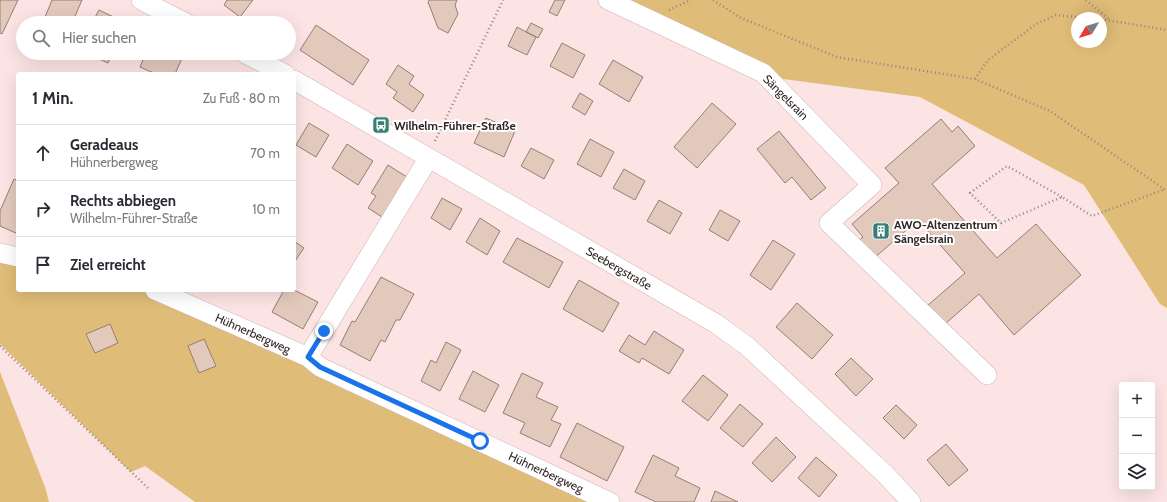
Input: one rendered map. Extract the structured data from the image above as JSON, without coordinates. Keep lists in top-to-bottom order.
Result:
{
  "streets": {
    "street": ["Sängelsrain", "Seebergstraße", "Hühnerbergweg"]
  },
  "places": {
    "bus stop": ["Wilhelm-Führer-Straße"],
    "building": ["AWO-Altenzentrum Sängelsrain"]
  },
  "north": "bottom left",
  "page": {
    "search": "Hier suchen",
    "heading": ["1 Min.", "Zu Fuß · 80 m"],
    "list": [
      ["Geradeaus", "Hühnerbergweg", "70 m"],
      ["Rechts abbiegen", "Wilhelm-Führer-Straße", "10 m"],
      "Ziel erreicht"
    ],
    "map_buttons": ["+", "−"]
  }
}
